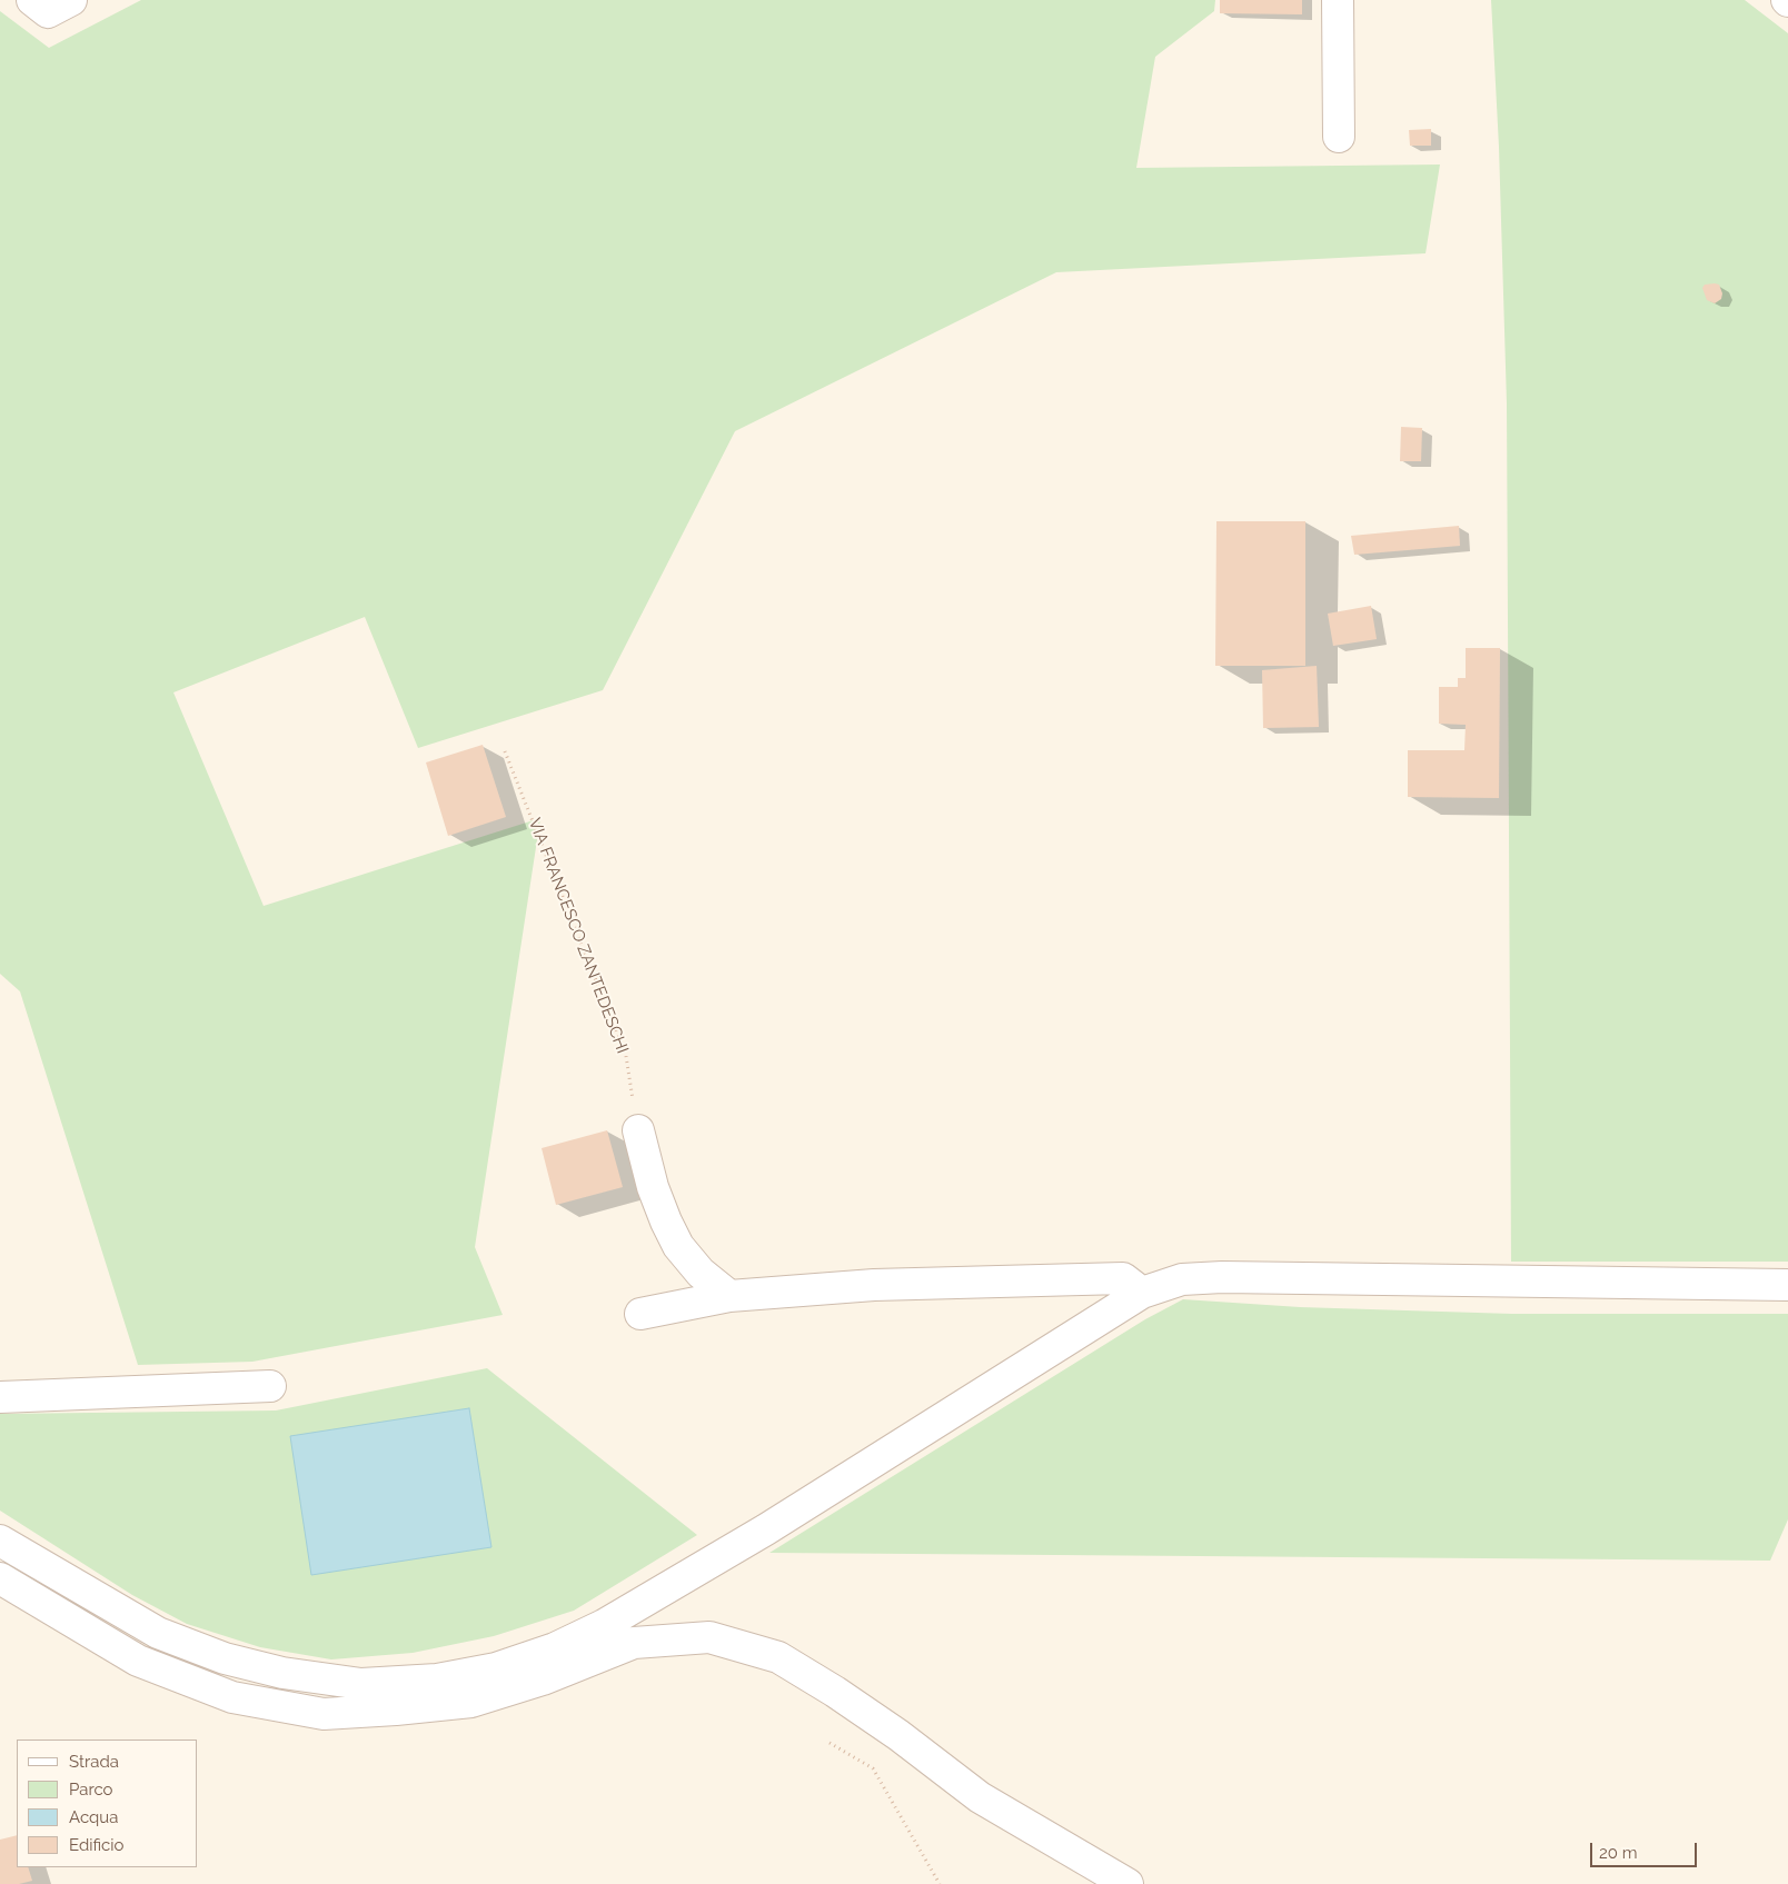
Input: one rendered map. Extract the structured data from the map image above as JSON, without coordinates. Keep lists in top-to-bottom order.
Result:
{
  "streets": {
    "path": ["VIA FRANCESCO ZANTEDESCHI"]
  },
  "legend": [
    "Strada",
    "Parco",
    "Acqua",
    "Edificio"
  ],
  "scale_bar": "20 m"
}
